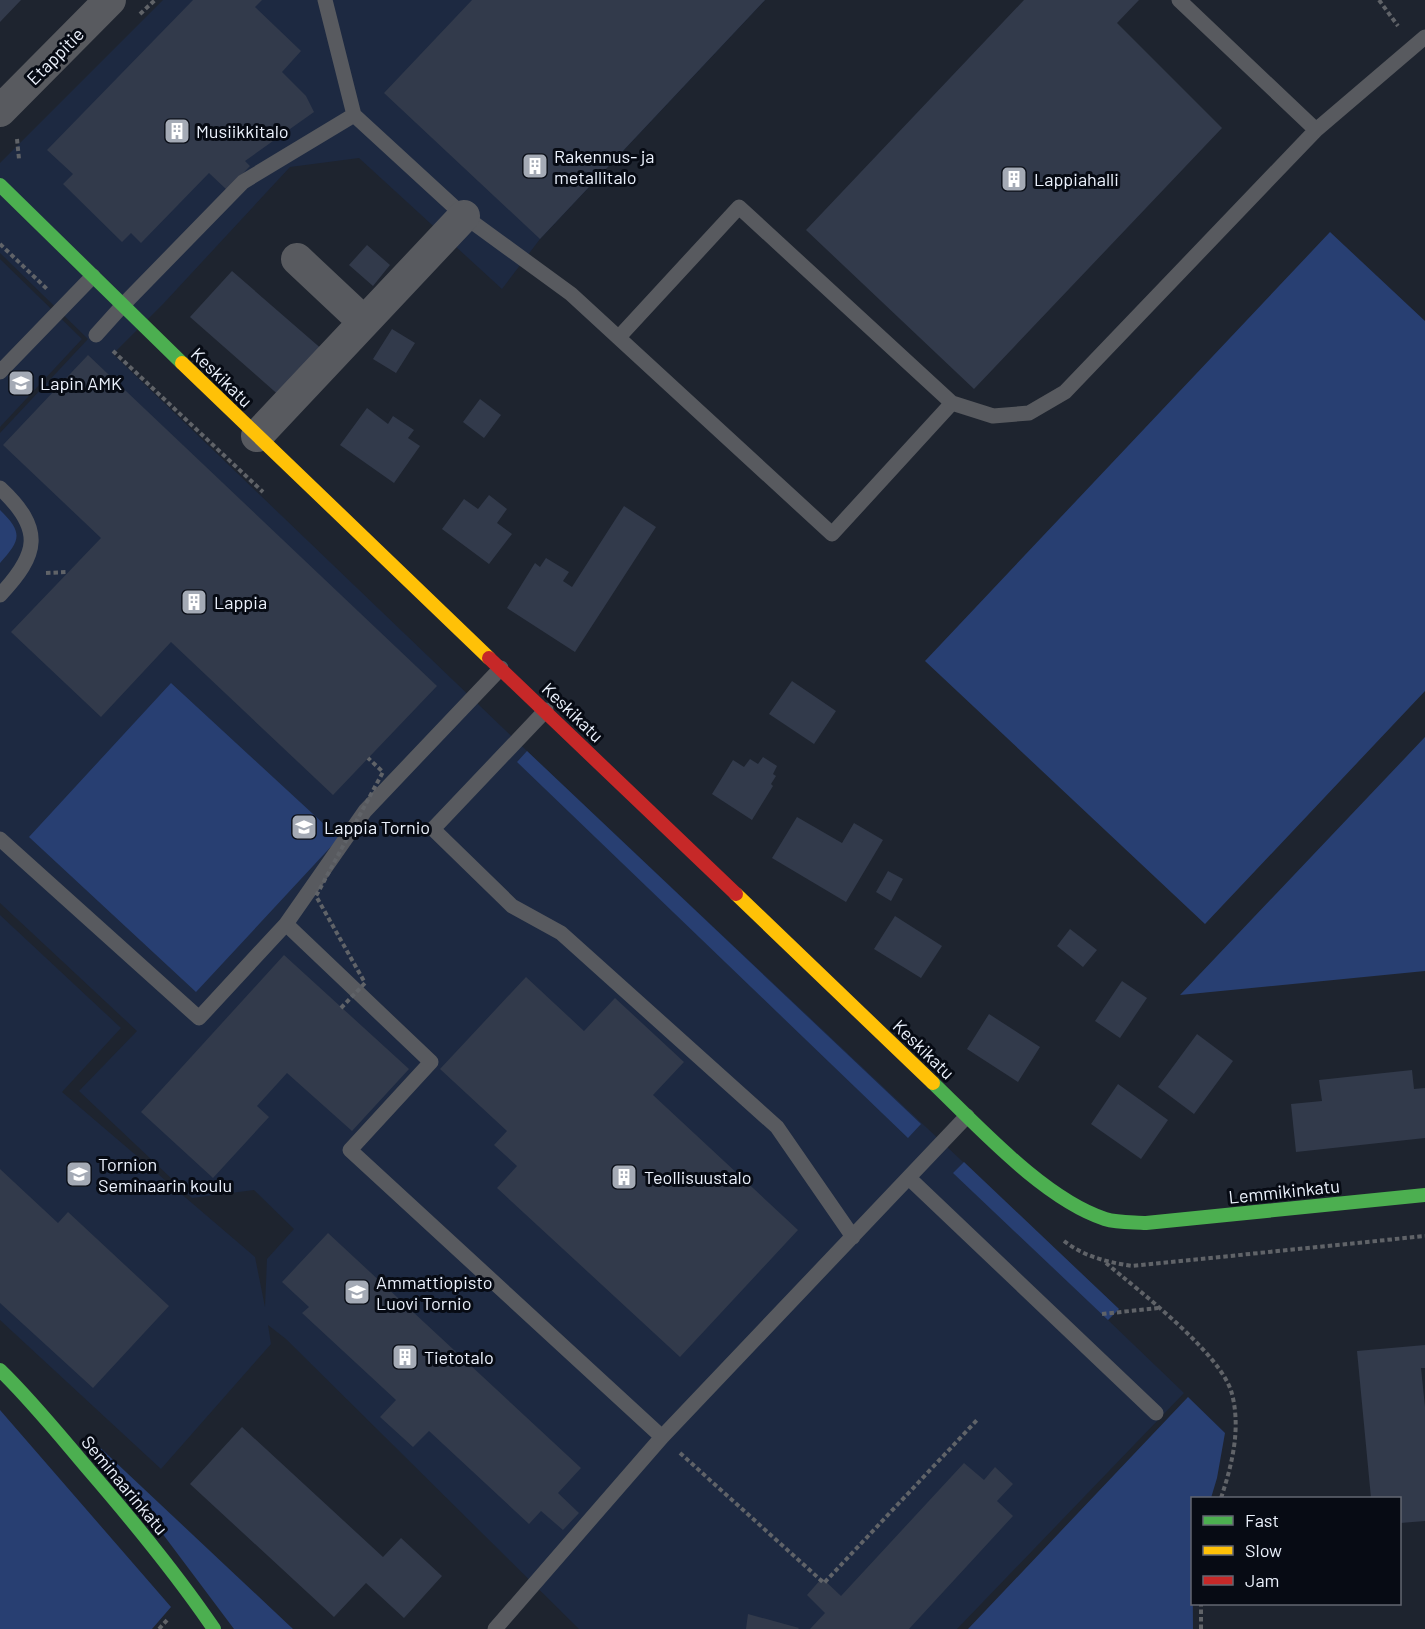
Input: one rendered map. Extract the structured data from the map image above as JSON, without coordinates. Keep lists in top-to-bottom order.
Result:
{
  "streets": {
    "street": [
      "Etappitie",
      "Keskikatu",
      "Lemmikinkatu",
      "Seminaarinkatu"
    ]
  },
  "crossings": [
    ["Keskikatu", "Lemmikinkatu"]
  ],
  "places": {
    "building": [
      "Musiikkitalo",
      "Rakennus- ja metallitalo",
      "Lappiahalli",
      "Lappia",
      "Teollisuustalo",
      "Tietotalo"
    ],
    "school or university": [
      "Lapin AMK",
      "Lappia Tornio",
      "Tornion Seminaarin koulu",
      "Ammattiopisto Luovi Tornio"
    ]
  },
  "legend": ["Fast", "Slow", "Jam"]
}
